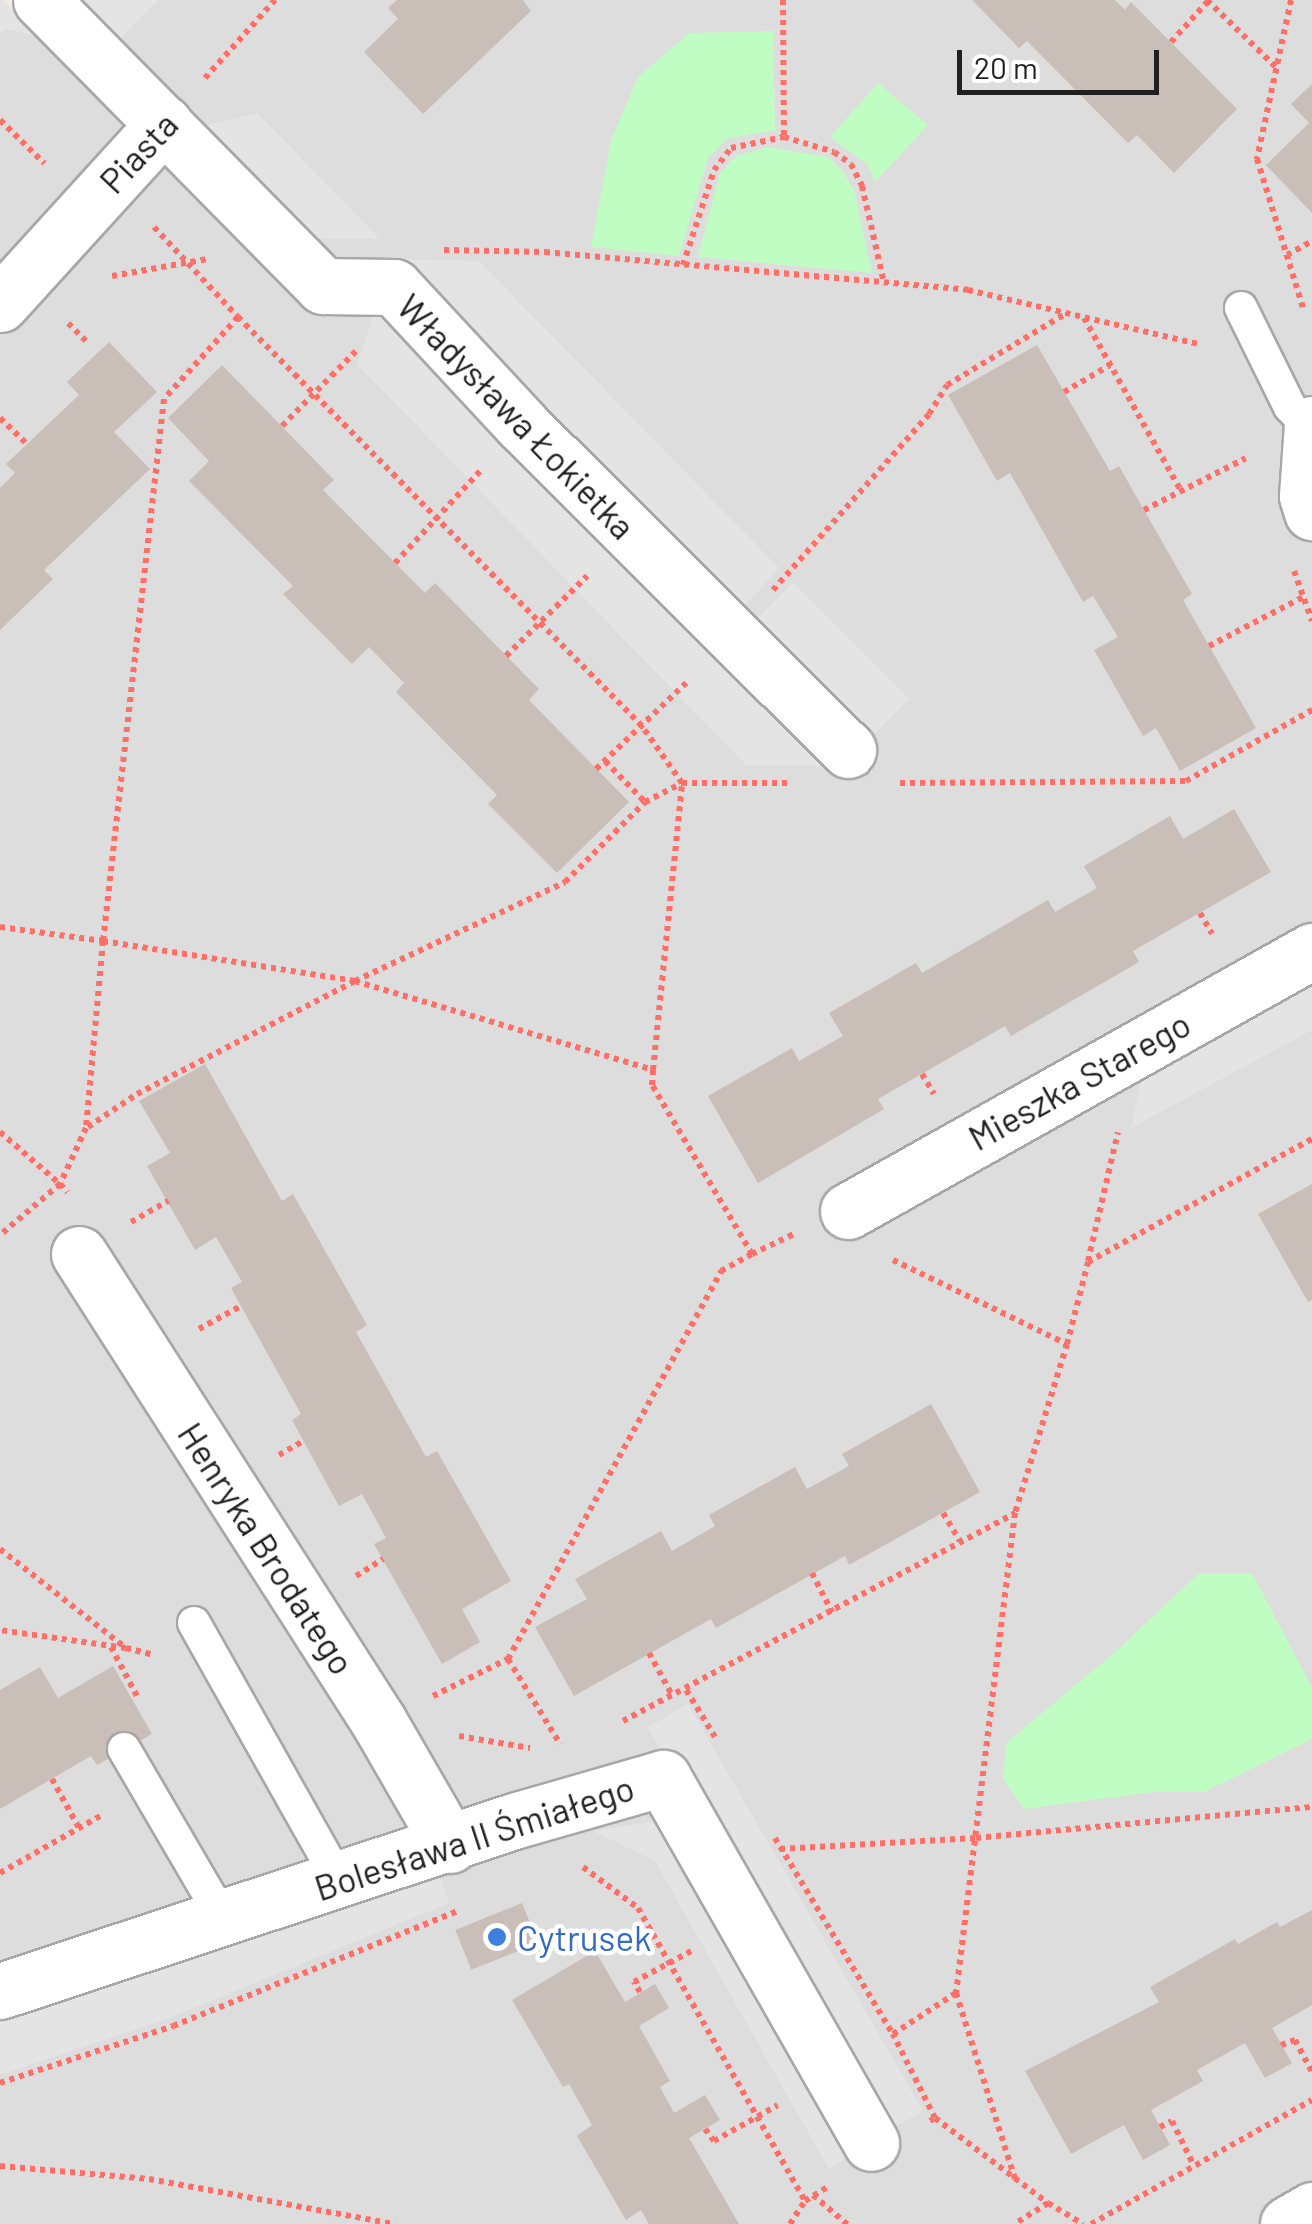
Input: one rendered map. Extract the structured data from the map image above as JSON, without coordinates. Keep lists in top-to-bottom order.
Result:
{
  "streets": {
    "street": [
      "Piasta",
      "Władysława Łokietka",
      "Mieszka Starego",
      "Henryka Brodatego",
      "Bolesława II Śmiałego"
    ]
  },
  "crossings": [
    ["Piasta", "Władysława Łokietka"],
    ["Henryka Brodatego", "Bolesława II Śmiałego"]
  ],
  "places": ["Cytrusek"],
  "scale_bar": "20 m"
}
